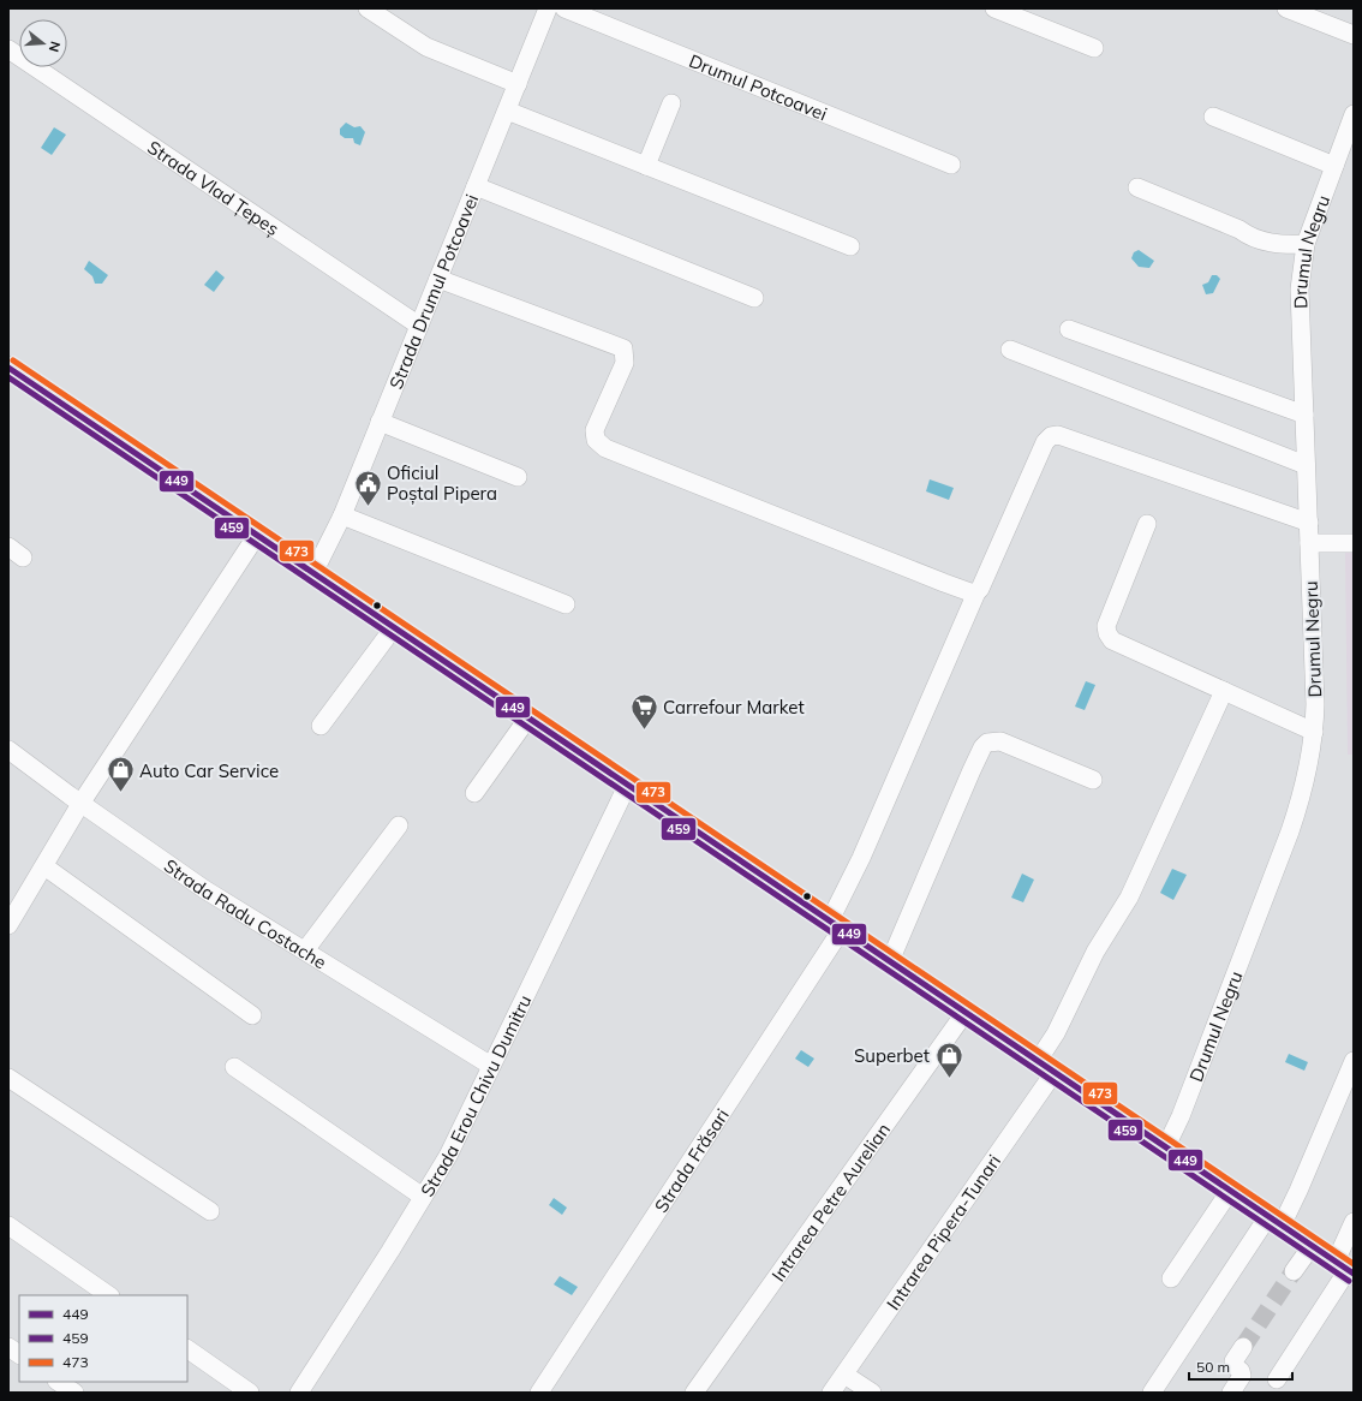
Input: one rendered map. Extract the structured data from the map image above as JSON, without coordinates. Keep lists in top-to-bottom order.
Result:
{
  "streets": {
    "street": [
      "Drumul Potcoavei",
      "Strada Vlad Țepeș",
      "Drumul Negru",
      "Strada Drumul Potcoavei",
      "Strada Radu Costache",
      "Strada Erou Chivu Dumitru",
      "Strada Frăsari",
      "Intrarea Petre Aurelian",
      "Intrarea Pipera-Tunari"
    ]
  },
  "crossings": [
    ["Strada Vlad Țepeș", "Strada Drumul Potcoavei"],
    ["Drumul Negru", "Strada Frăsari"],
    ["Strada Radu Costache", "Strada Erou Chivu Dumitru"]
  ],
  "places": {
    "public building": ["Oficiul Poștal Pipera"],
    "supermarket": ["Carrefour Market"],
    "shop": ["Auto Car Service", "Superbet"]
  },
  "lines": ["transit line 473", "transit line 449", "transit line 459"],
  "legend": ["449", "459", "473"],
  "scale_bar": "50 m",
  "north": "right"
}
